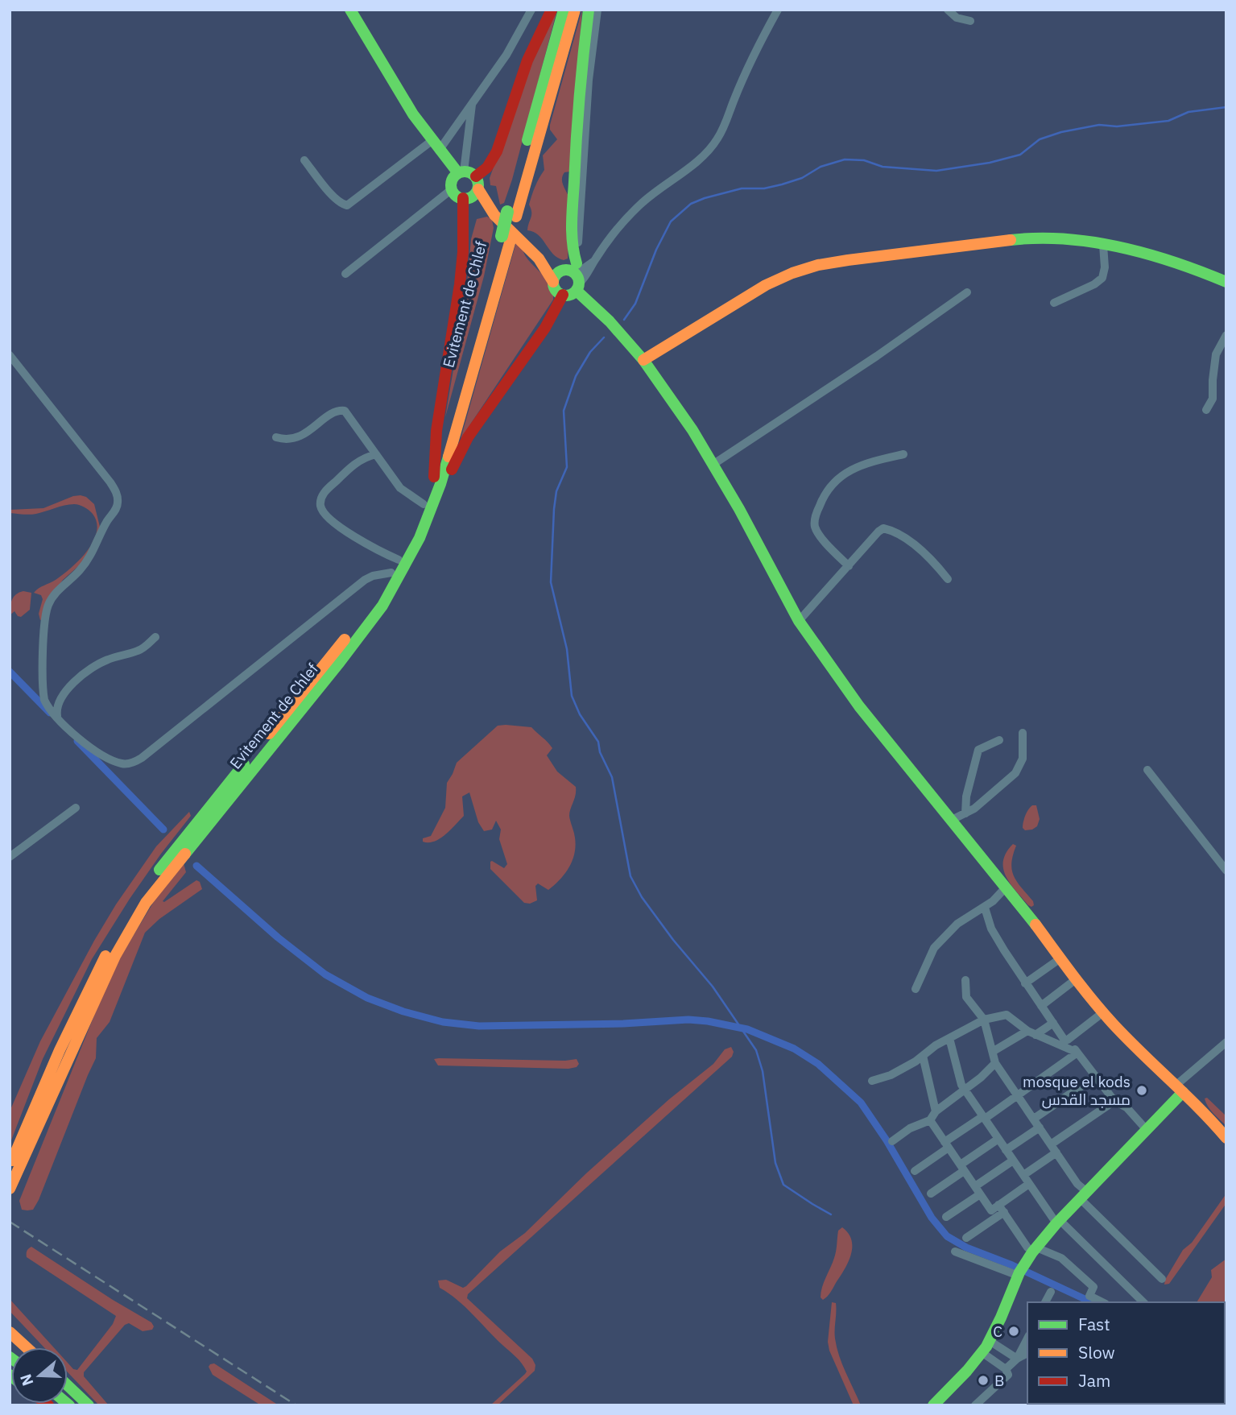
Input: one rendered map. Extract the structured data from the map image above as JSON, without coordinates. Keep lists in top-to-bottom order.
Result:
{
  "streets": {
    "main road": ["Evitement de Chlef"]
  },
  "places": ["mosque el kods مسجد القدس", "C", "B"],
  "legend": ["Fast", "Slow", "Jam"],
  "north": "left"
}
